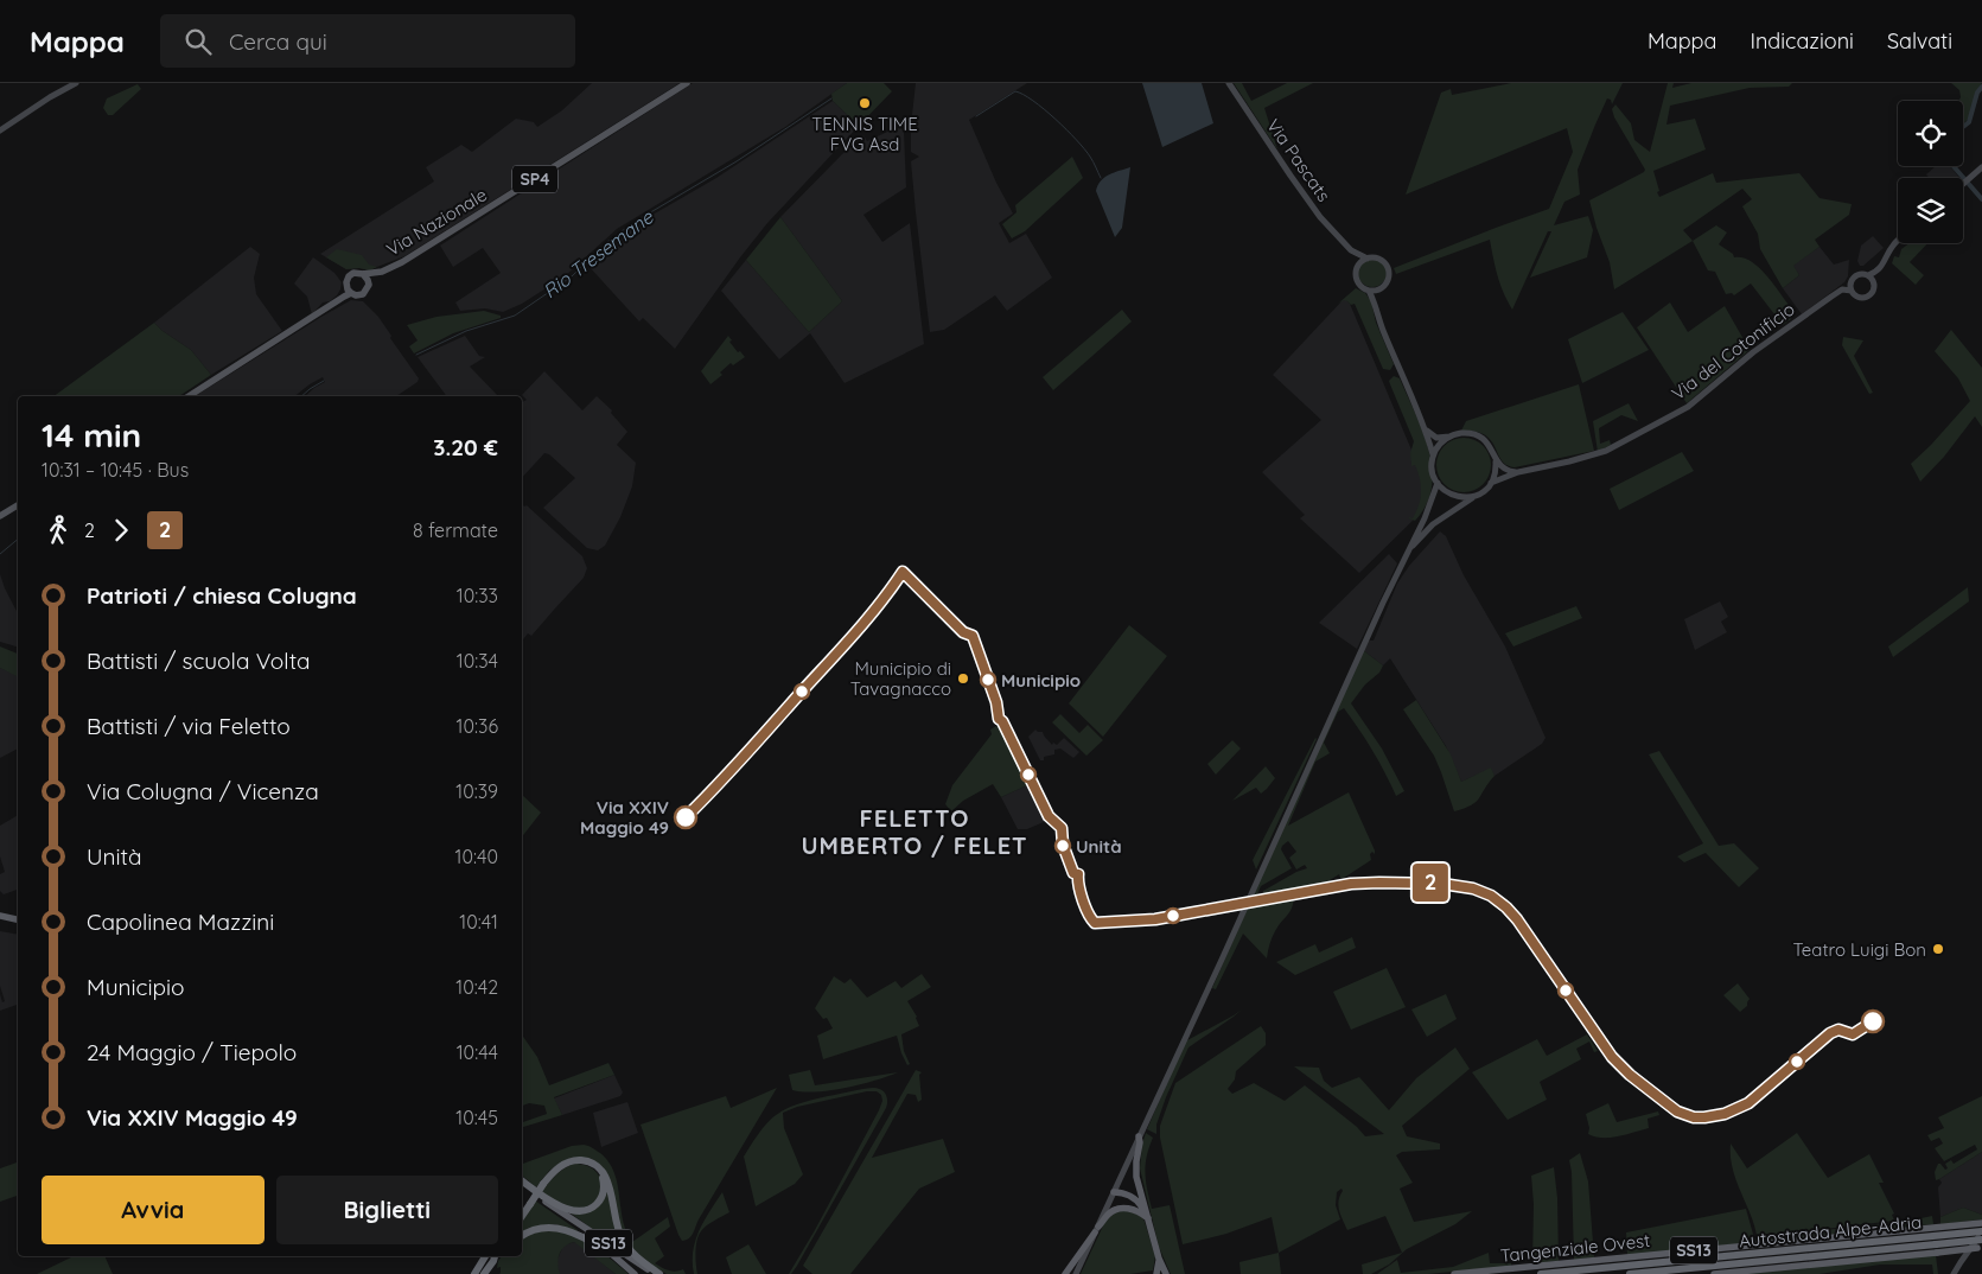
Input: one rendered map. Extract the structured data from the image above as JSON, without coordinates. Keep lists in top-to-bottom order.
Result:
{
  "streets": {
    "highway": ["Autostrada Alpe-Adria", "SS13", "Tangenziale Ovest"],
    "main road": [
      "Via Pascats",
      "SP4",
      "Via Nazionale",
      "Via del Cotonificio"
    ]
  },
  "crossings": [
    ["Autostrada Alpe-Adria", "Tangenziale Ovest"]
  ],
  "districts": ["FELETTO UMBERTO / FELET"],
  "water": ["Rio Tresemane"],
  "places": [
    "TENNIS TIME FVG Asd",
    "Municipio di Tavagnacco",
    "Municipio",
    "Via XXIV Maggio 49",
    "Unità",
    "Teatro Luigi Bon"
  ],
  "lines": ["bus line 2"],
  "page": {
    "header": "Mappa",
    "search": "Cerca qui",
    "nav": ["Mappa", "Indicazioni", "Salvati"],
    "on_map": "2",
    "heading": ["14 min", "10:31 – 10:45 · Bus", "3.20 €"],
    "legs": ["2", "2", "8 fermate"],
    "list": [
      {
        "name": "Patrioti / chiesa Colugna",
        "value": "10:33"
      },
      {
        "name": "Battisti / scuola Volta",
        "value": "10:34"
      },
      {
        "name": "Battisti / via Feletto",
        "value": "10:36"
      },
      {
        "name": "Via Colugna / Vicenza",
        "value": "10:39"
      },
      {
        "name": "Unità",
        "value": "10:40"
      },
      {
        "name": "Capolinea Mazzini",
        "value": "10:41"
      },
      {
        "name": "Municipio",
        "value": "10:42"
      },
      {
        "name": "24 Maggio / Tiepolo",
        "value": "10:44"
      },
      {
        "name": "Via XXIV Maggio 49",
        "value": "10:45"
      }
    ],
    "buttons": ["Avvia", "Biglietti"]
  }
}
